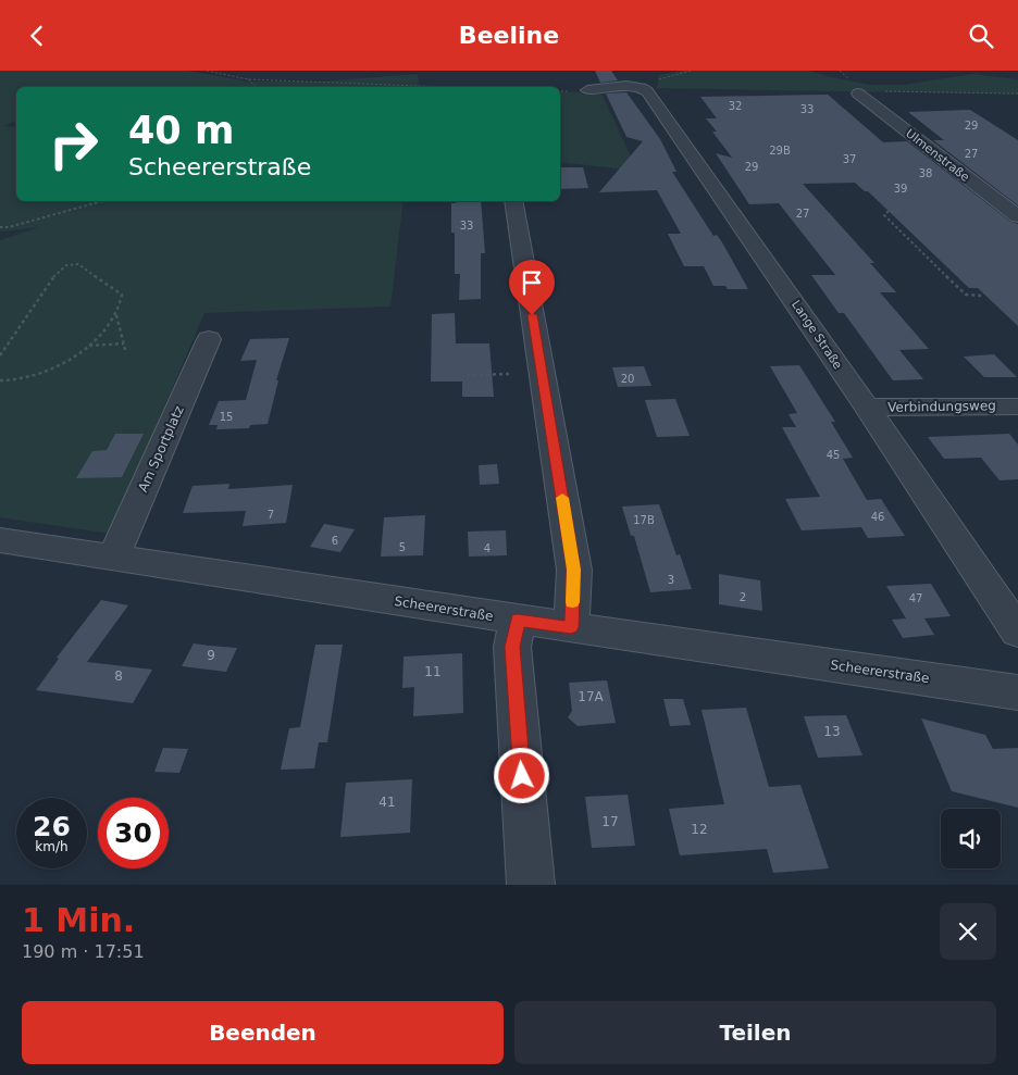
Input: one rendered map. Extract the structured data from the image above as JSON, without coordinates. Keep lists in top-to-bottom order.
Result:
{
  "streets": {
    "street": [
      "Ulmenstraße",
      "Lange Straße",
      "Verbindungsweg",
      "Am Sportplatz",
      "Scheererstraße"
    ]
  },
  "crossings": [
    ["Lange Straße", "Verbindungsweg"],
    ["Am Sportplatz", "Scheererstraße"]
  ],
  "house_numbers": [
    "32",
    "33",
    "29",
    "29B",
    "27",
    "37",
    "29",
    "38",
    "39",
    "27",
    "33",
    "20",
    "15",
    "45",
    "7",
    "46",
    "17B",
    "6",
    "5",
    "4",
    "3",
    "2",
    "47",
    "9",
    "11",
    "8",
    "17A",
    "13",
    "41",
    "17",
    "12"
  ],
  "page": {
    "header": "Beeline",
    "turn": ["40 m", "Scheererstraße"],
    "speed": "26 km/h",
    "limit": "30",
    "heading": ["1 Min.", "190 m · 17:51"],
    "buttons": ["Beenden", "Teilen"]
  }
}
